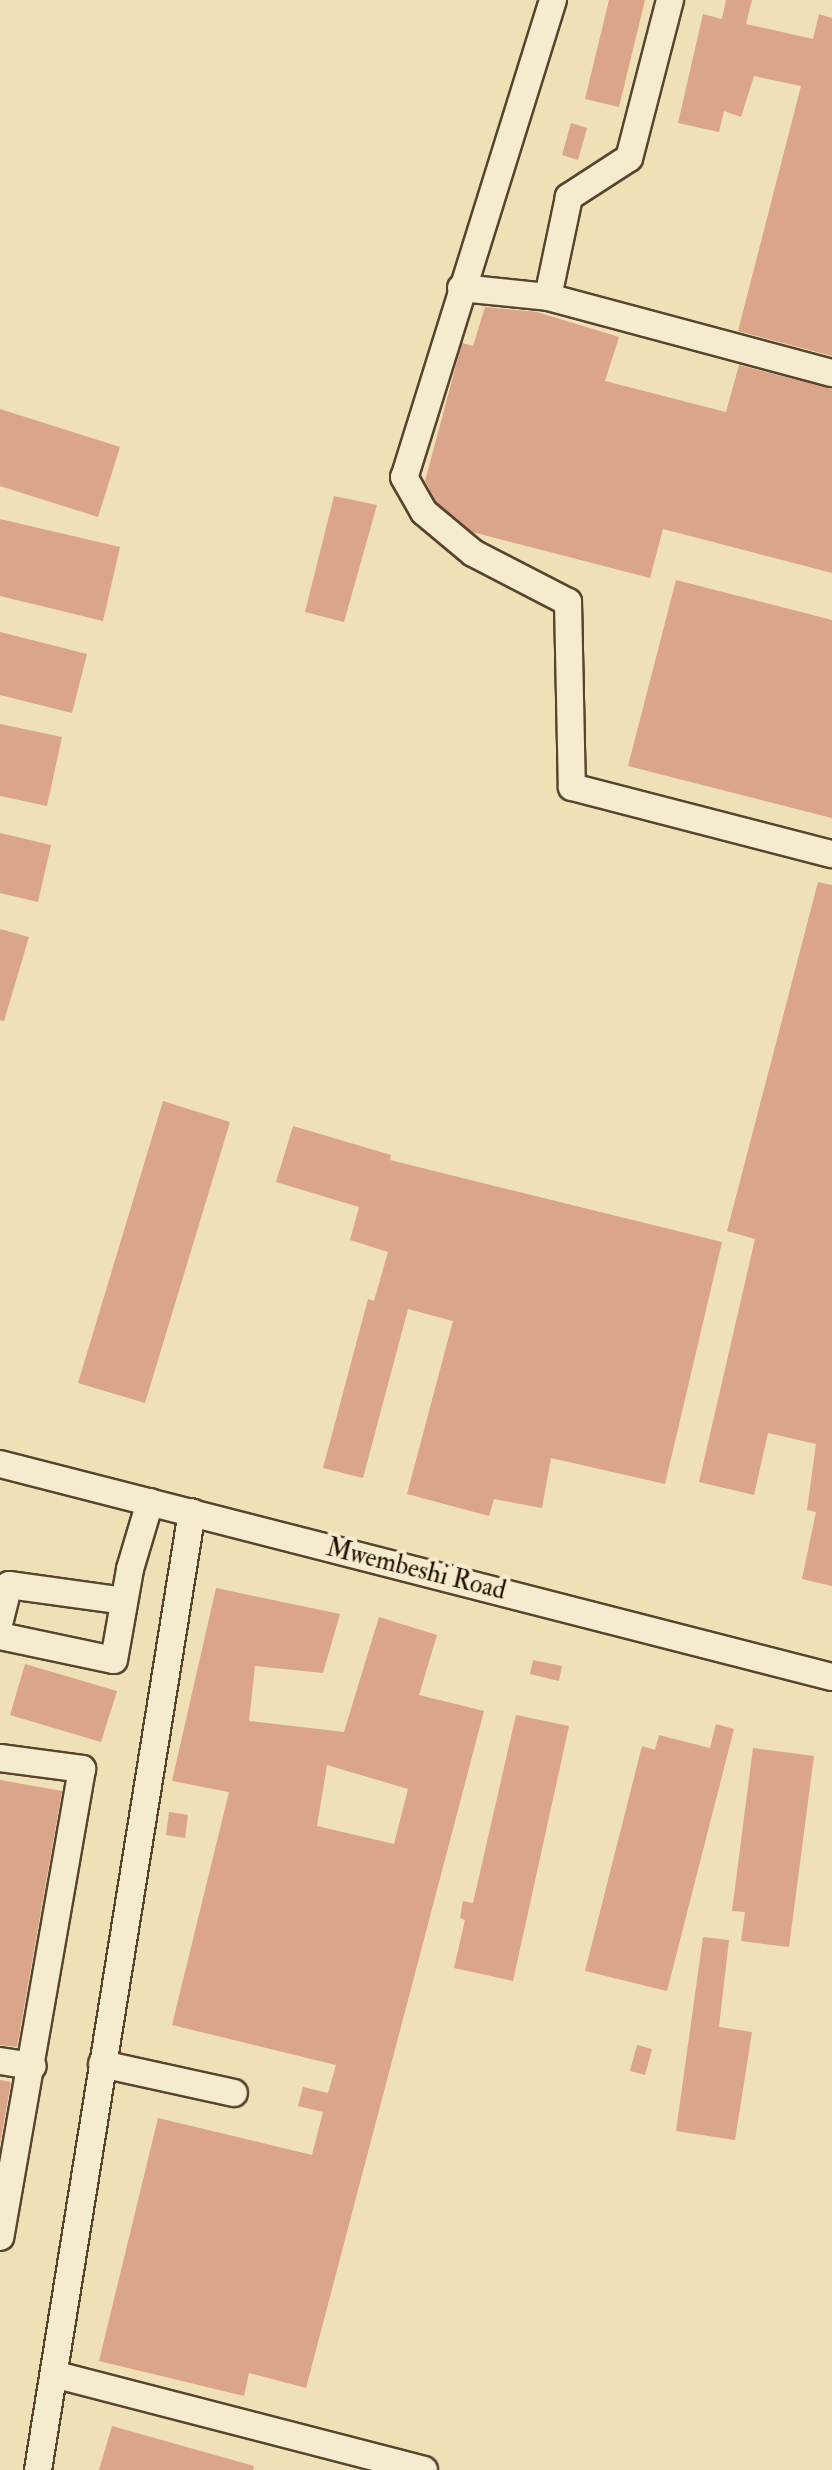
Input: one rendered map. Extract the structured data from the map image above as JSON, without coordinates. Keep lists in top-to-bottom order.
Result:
{
  "streets": {
    "street": ["Mwembeshi Road"]
  }
}
